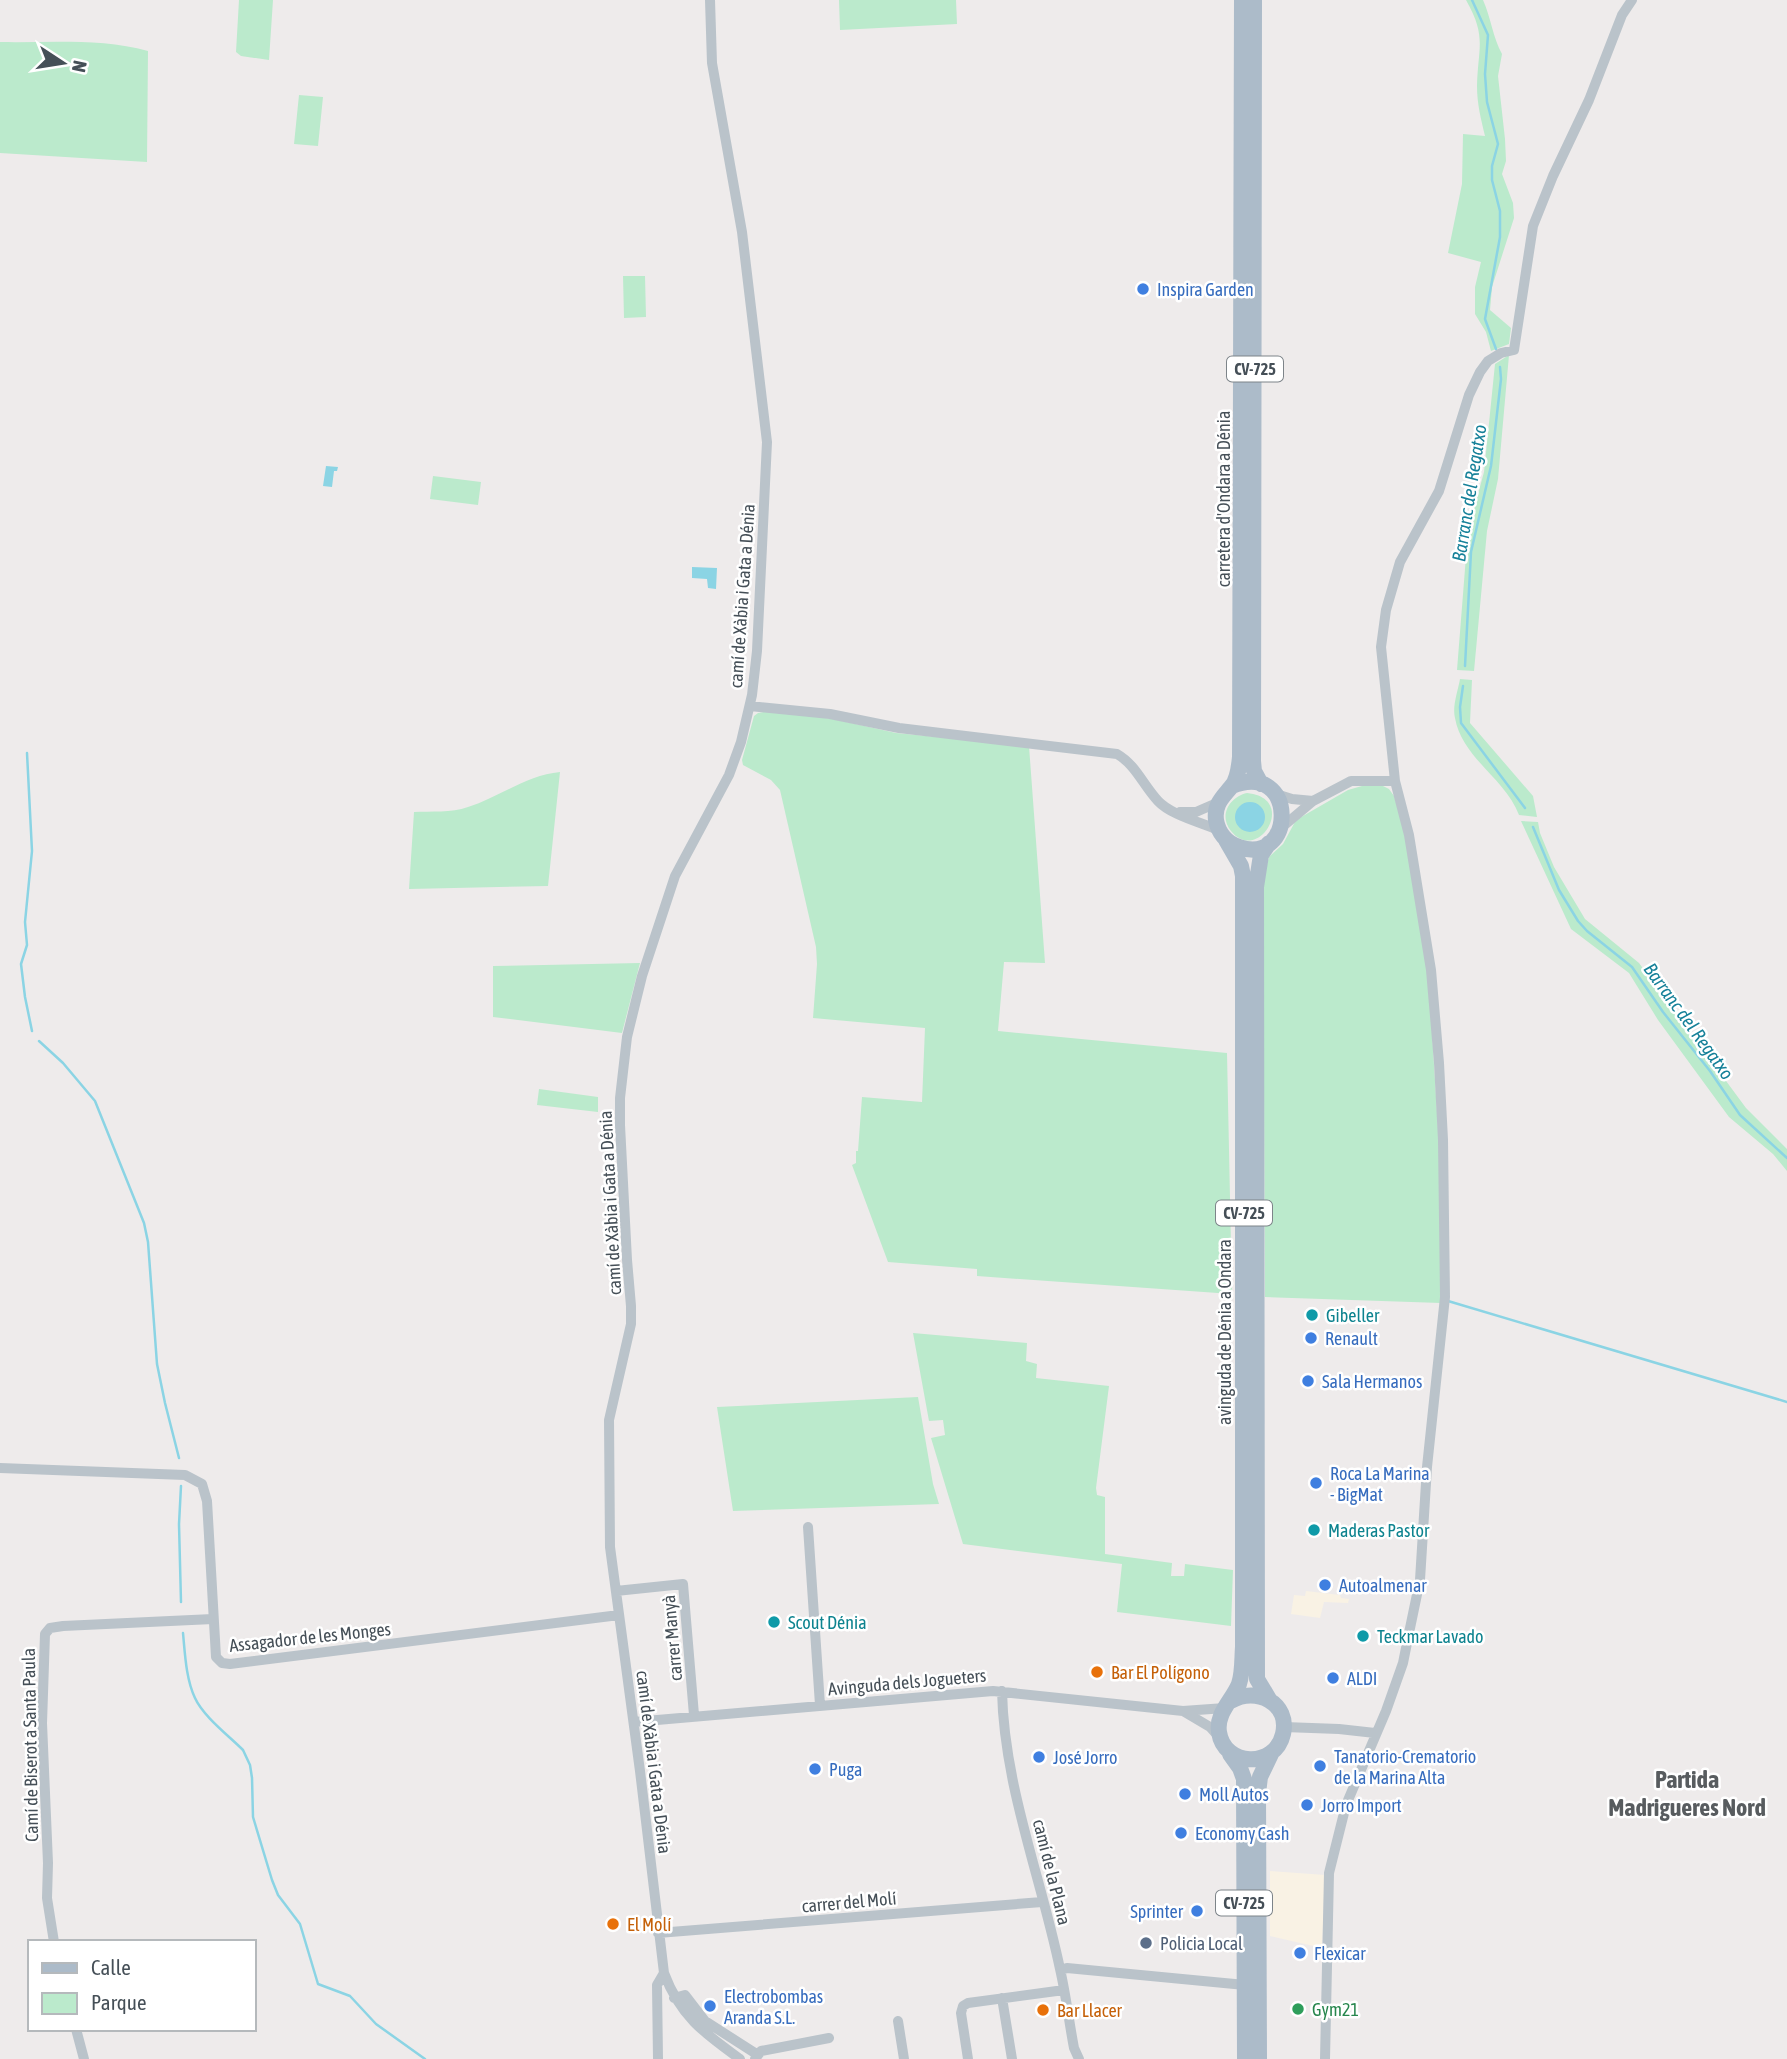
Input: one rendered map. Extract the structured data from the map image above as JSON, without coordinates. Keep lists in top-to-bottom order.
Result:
{
  "streets": {
    "main road": ["CV-725", "carretera d'Ondara a Dénia", "avinguda de Dénia a Ondara"],
    "street": [
      "camí de Xàbia i Gata a Dénia",
      "Assagador de les Monges",
      "carrer Manyà",
      "Avinguda dels Jogueters",
      "Camí de Biserot a Santa Paula",
      "camí de la Plana",
      "carrer del Molí"
    ]
  },
  "crossings": [
    ["CV-725", "carretera d'Ondara a Dénia"],
    ["CV-725", "avinguda de Dénia a Ondara"],
    ["CV-725", "Avinguda dels Jogueters"],
    ["carretera d'Ondara a Dénia", "avinguda de Dénia a Ondara"],
    ["camí de Xàbia i Gata a Dénia", "Assagador de les Monges"],
    ["camí de Xàbia i Gata a Dénia", "carrer Manyà"],
    ["camí de Xàbia i Gata a Dénia", "Avinguda dels Jogueters"],
    ["camí de Xàbia i Gata a Dénia", "carrer del Molí"],
    ["avinguda de Dénia a Ondara", "Avinguda dels Jogueters"],
    ["Assagador de les Monges", "Camí de Biserot a Santa Paula"],
    ["carrer Manyà", "Avinguda dels Jogueters"],
    ["Avinguda dels Jogueters", "camí de la Plana"],
    ["camí de la Plana", "carrer del Molí"]
  ],
  "districts": ["Partida Madrigueres Nord"],
  "water": ["Barranc del Regatxo"],
  "places": [
    "Inspira Garden",
    "Gibeller",
    "Renault",
    "Sala Hermanos",
    "Roca La Marina - BigMat",
    "Maderas Pastor",
    "Autoalmenar",
    "Scout Dénia",
    "Teckmar Lavado",
    "Bar El Polígono",
    "ALDI",
    "José Jorro",
    "Tanatorio-Crematorio de la Marina Alta",
    "Puga",
    "Moll Autos",
    "Jorro Import",
    "Economy Cash",
    "Sprinter",
    "El Molí",
    "Policia Local",
    "Flexicar",
    "Electrobombas Aranda S.L.",
    "Gym21",
    "Bar Llacer"
  ],
  "legend": ["Calle", "Parque"],
  "north": "right"
}
